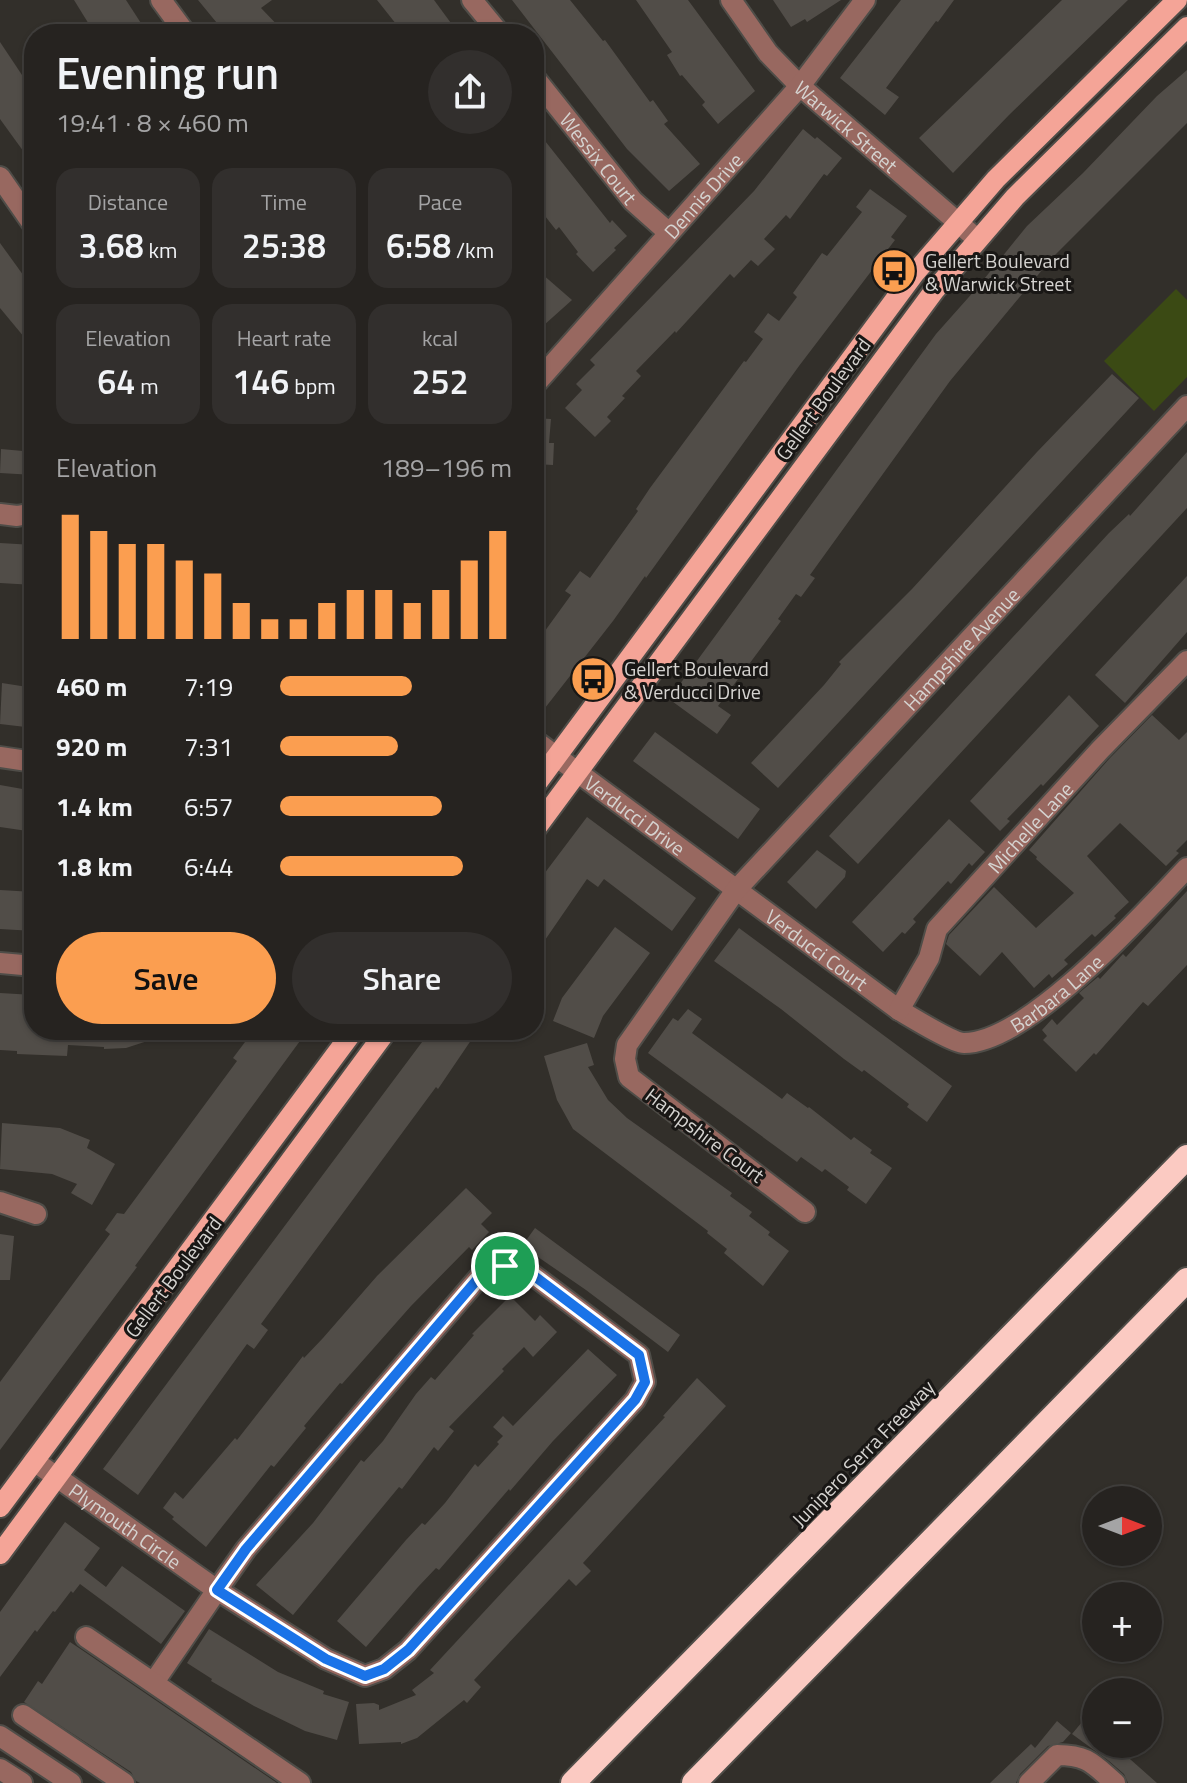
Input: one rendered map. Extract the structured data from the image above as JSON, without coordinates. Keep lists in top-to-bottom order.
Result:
{
  "streets": {
    "highway": ["Junipero Serra Freeway"],
    "main road": ["Gellert Boulevard"],
    "street": [
      "Warwick Street",
      "Wessix Court",
      "Dennis Drive",
      "Hampshire Avenue",
      "Verducci Drive",
      "Michelle Lane",
      "Verducci Court",
      "Barbara Lane",
      "Hampshire Court",
      "Plymouth Circle"
    ]
  },
  "crossings": [
    ["Warwick Street", "Dennis Drive"],
    ["Warwick Street", "Gellert Boulevard"],
    ["Wessix Court", "Dennis Drive"],
    ["Gellert Boulevard", "Verducci Drive"],
    ["Gellert Boulevard", "Plymouth Circle"],
    ["Hampshire Avenue", "Verducci Drive"],
    ["Hampshire Avenue", "Verducci Court"],
    ["Hampshire Avenue", "Hampshire Court"],
    ["Verducci Drive", "Verducci Court"],
    ["Verducci Drive", "Hampshire Court"],
    ["Michelle Lane", "Verducci Court"],
    ["Michelle Lane", "Barbara Lane"],
    ["Verducci Court", "Barbara Lane"],
    ["Verducci Court", "Hampshire Court"]
  ],
  "places": {
    "bus stop": ["Gellert Boulevard & Warwick Street", "Gellert Boulevard & Verducci Drive"]
  },
  "north": "right",
  "page": {
    "heading": ["Evening run", "19:41 · 8 × 460 m"],
    "stats": [
      ["Distance", "3.68 km"],
      ["Time", "25:38"],
      ["Pace", "6:58 /km"],
      ["Elevation", "64 m"],
      ["Heart rate", "146 bpm"],
      ["kcal", "252"]
    ],
    "chart": ["Elevation", "189–196 m"],
    "list": [
      {
        "name": "460 m",
        "note": "7:19"
      },
      {
        "name": "920 m",
        "note": "7:31"
      },
      {
        "name": "1.4 km",
        "note": "6:57"
      },
      {
        "name": "1.8 km",
        "note": "6:44"
      }
    ],
    "buttons": ["Save", "Share"],
    "map_buttons": ["+", "−"]
  }
}
